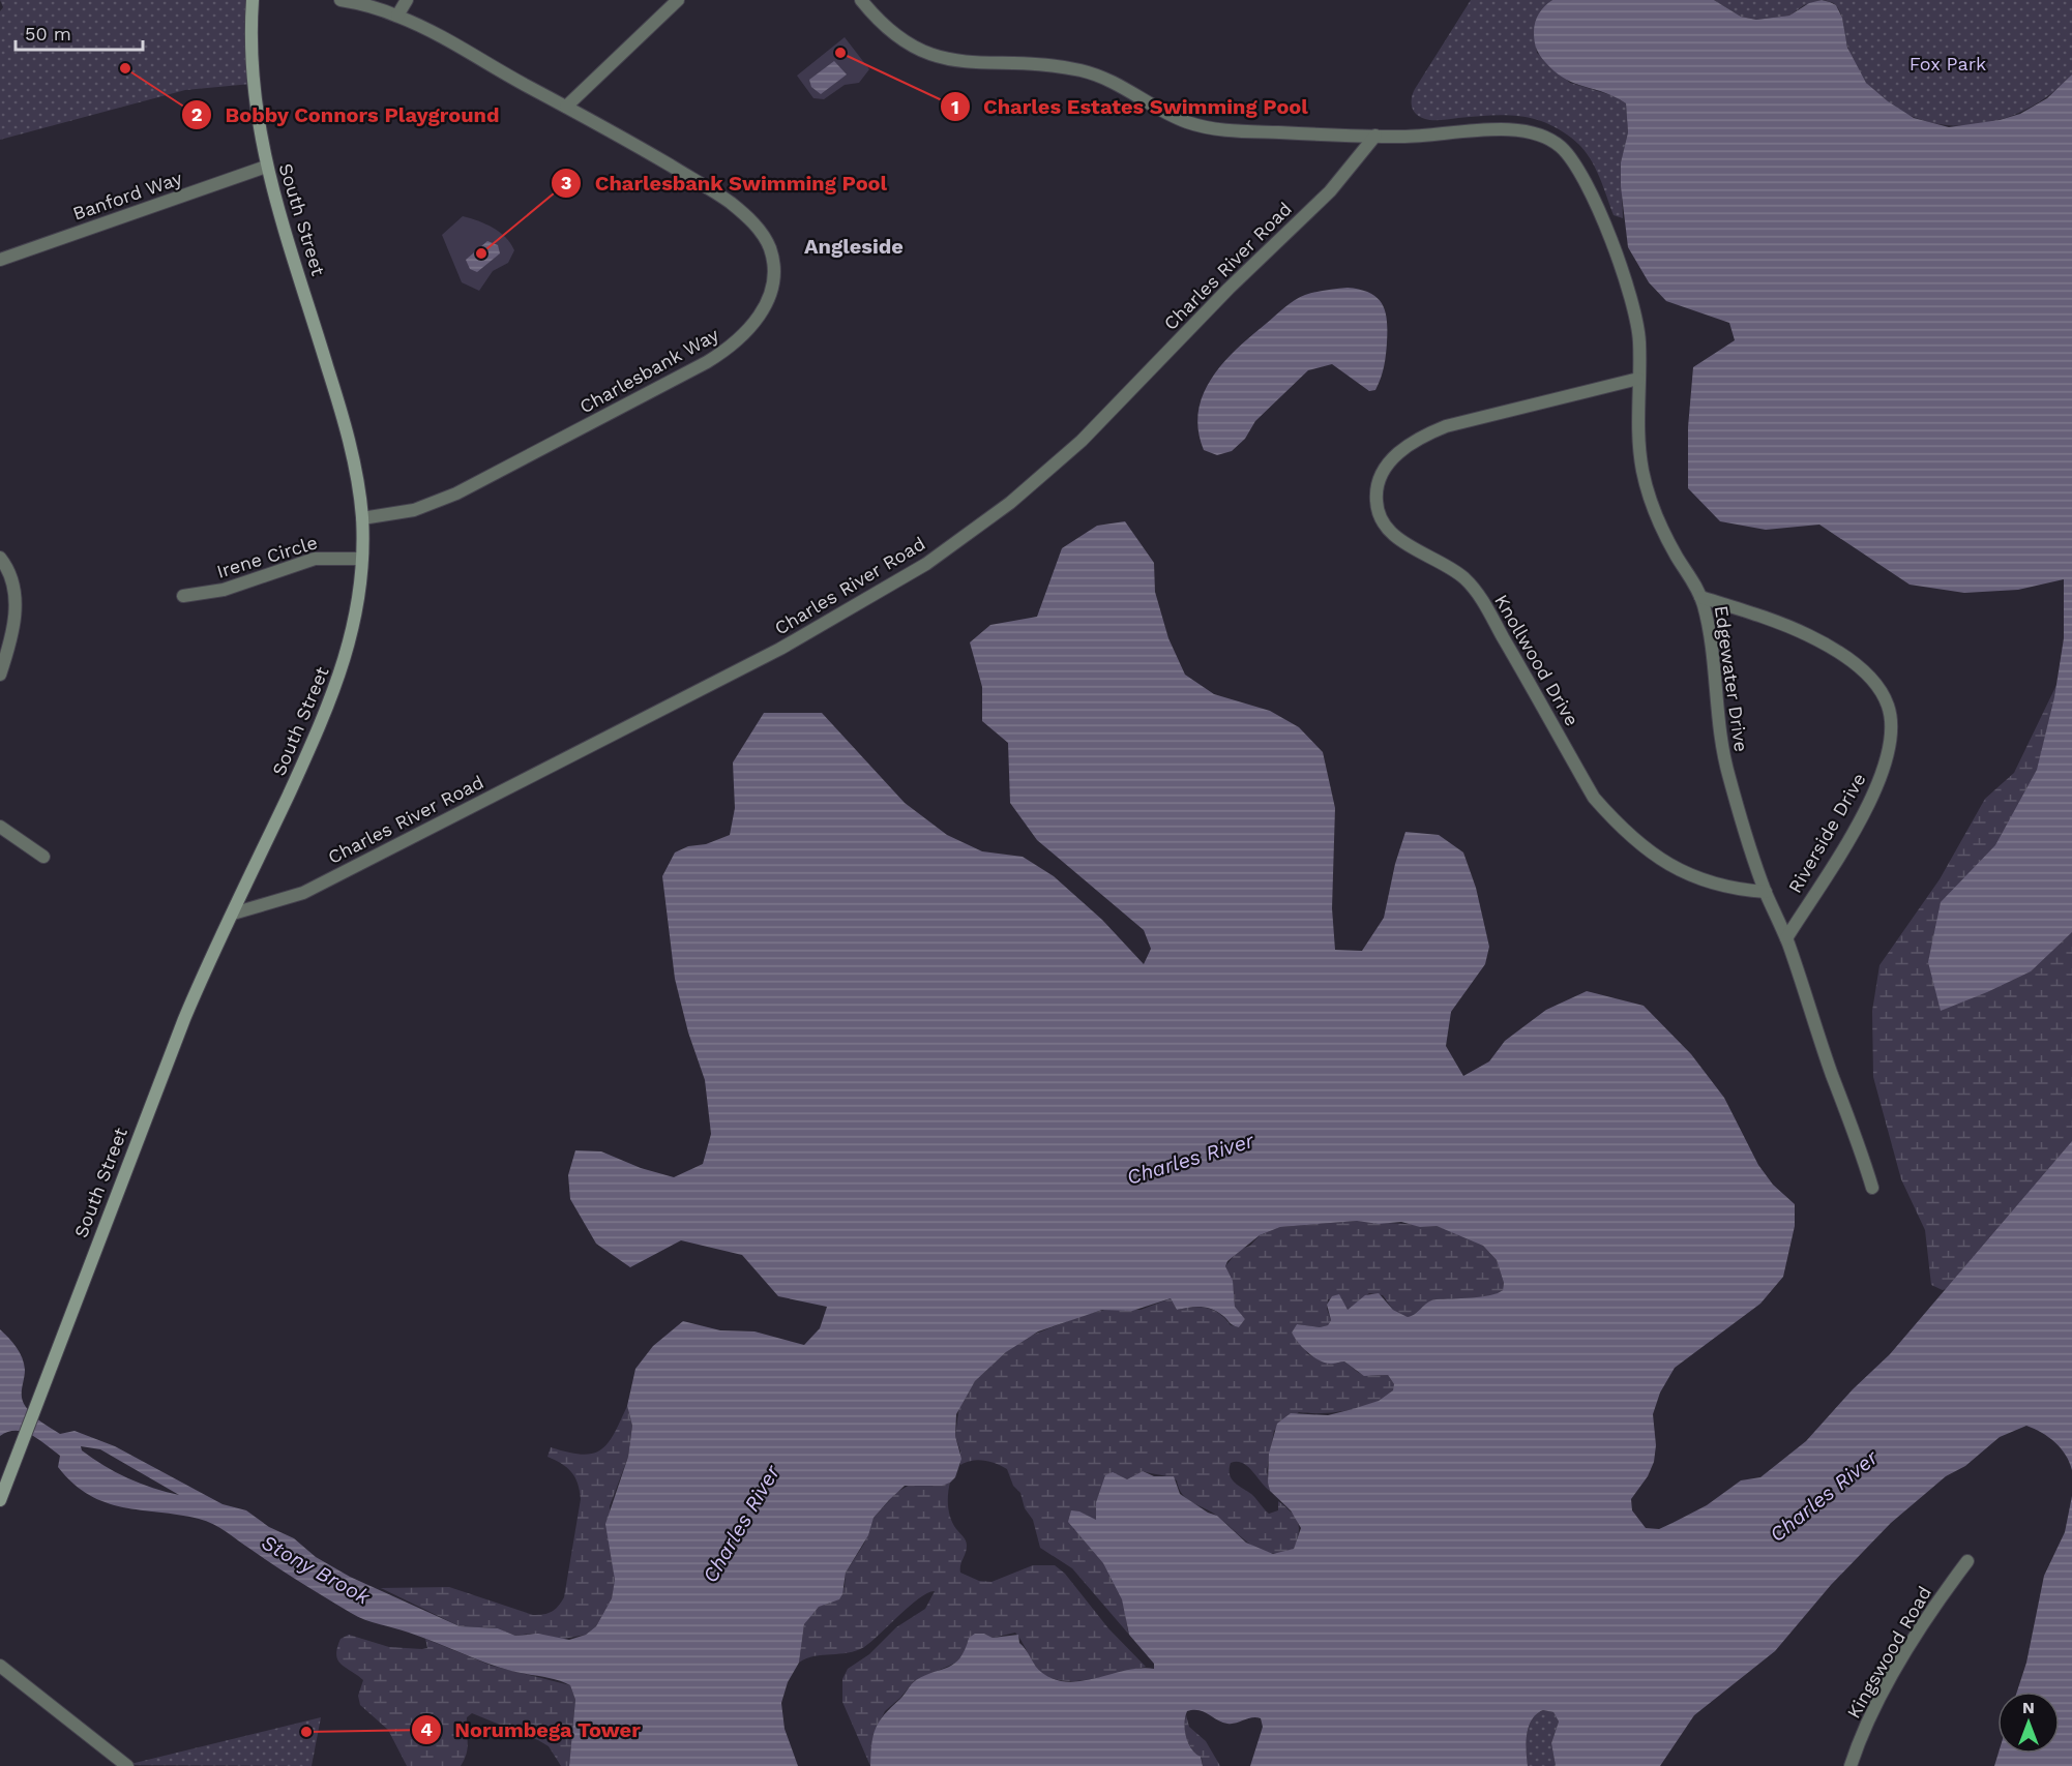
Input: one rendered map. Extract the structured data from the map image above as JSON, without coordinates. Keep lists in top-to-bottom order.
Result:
{
  "streets": {
    "main road": ["South Street"],
    "street": [
      "Banford Way",
      "Charles River Road",
      "Charlesbank Way",
      "Irene Circle",
      "Knollwood Drive",
      "Edgewater Drive",
      "Riverside Drive",
      "Kingswood Road"
    ]
  },
  "crossings": [
    ["Banford Way", "South Street"],
    ["South Street", "Charles River Road"],
    ["South Street", "Charlesbank Way"],
    ["South Street", "Irene Circle"],
    ["Charles River Road", "Edgewater Drive"],
    ["Knollwood Drive", "Edgewater Drive"],
    ["Edgewater Drive", "Riverside Drive"]
  ],
  "districts": ["Angleside"],
  "water": ["Charles River", "Stony Brook"],
  "parks": ["Fox Park"],
  "places": [
    "Charles Estates Swimming Pool",
    "Bobby Connors Playground",
    "Charlesbank Swimming Pool",
    "Norumbega Tower"
  ],
  "scale_bar": "50 m",
  "north": "top"
}
